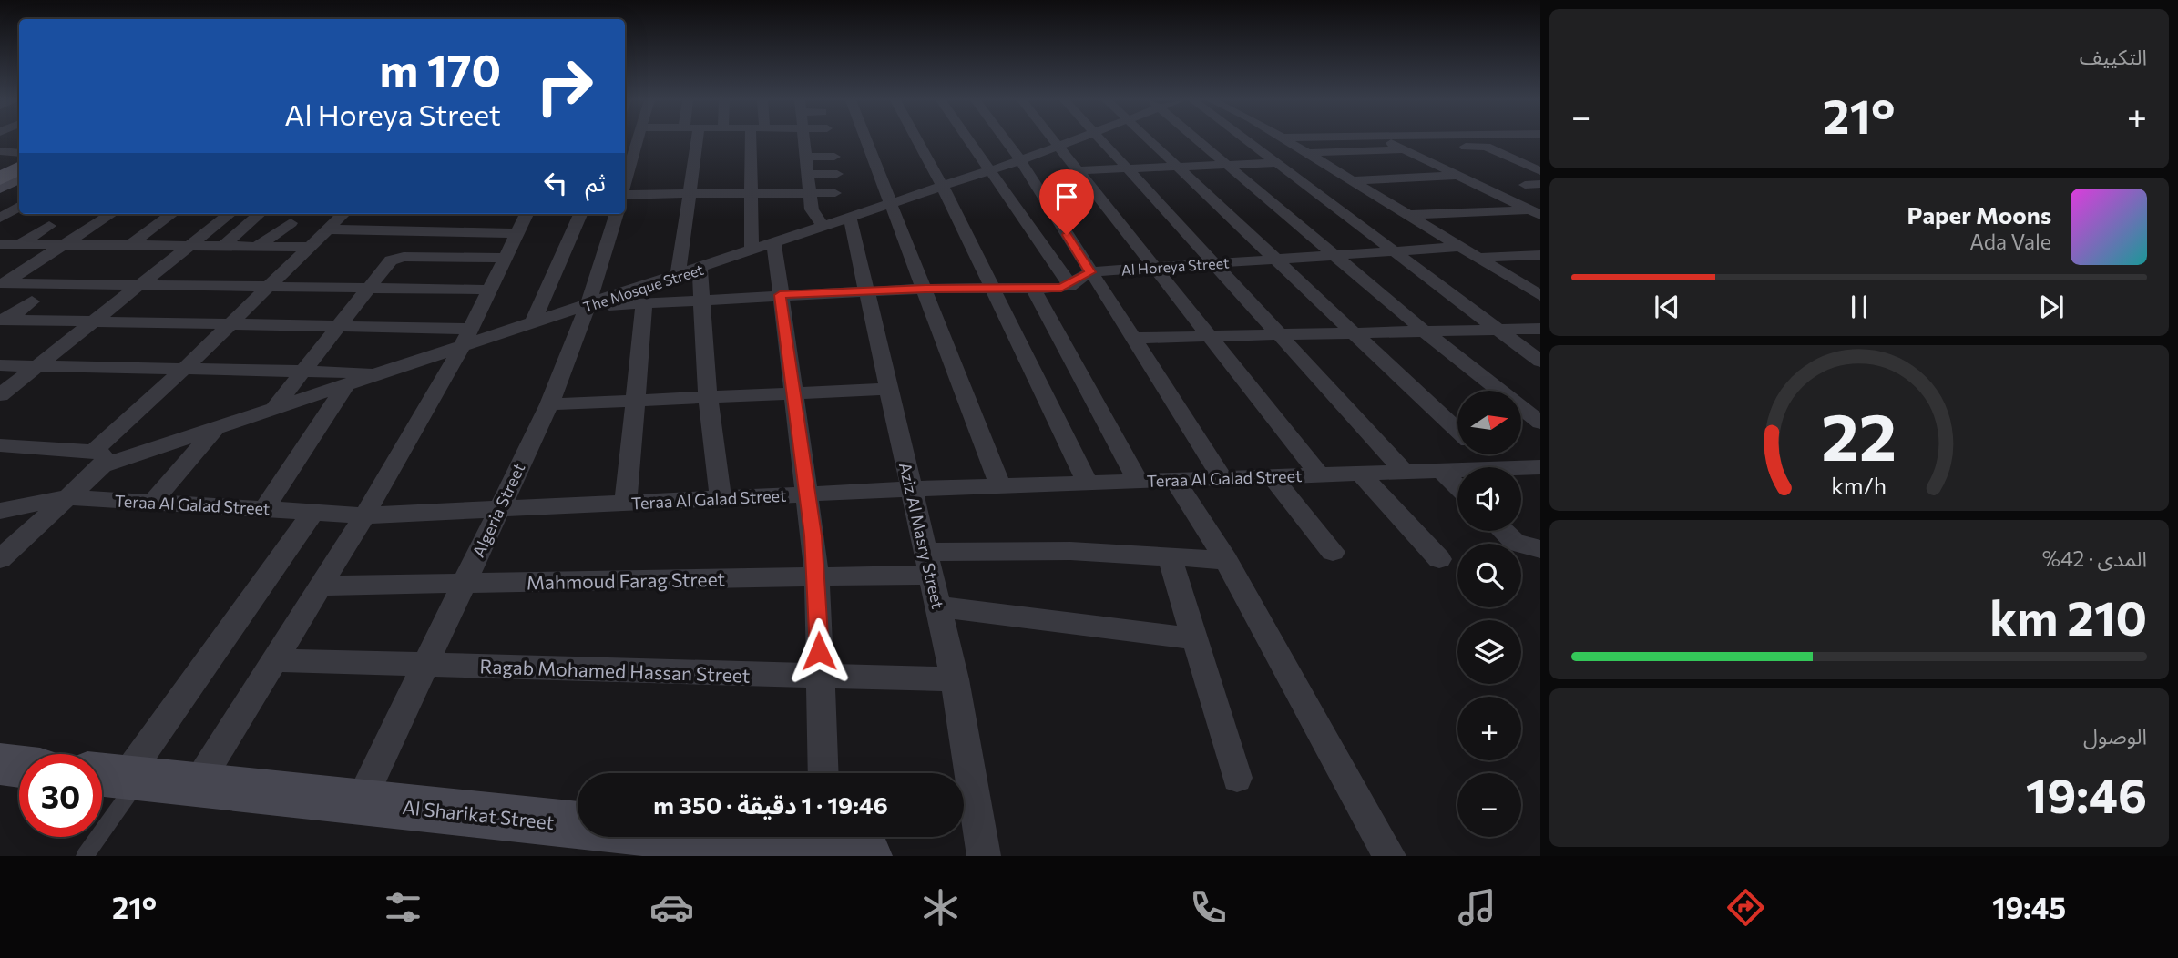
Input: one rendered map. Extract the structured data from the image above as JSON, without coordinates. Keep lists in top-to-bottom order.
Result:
{
  "streets": {
    "main road": ["Al Sharikat Street"],
    "street": [
      "Al Horeya Street",
      "The Mosque Street",
      "Teraa Al Galad Street",
      "Algeria Street",
      "Aziz Al Masry Street",
      "Mahmoud Farag Street",
      "Ragab Mohamed Hassan Street"
    ]
  },
  "crossings": [
    ["The Mosque Street", "Algeria Street"],
    ["The Mosque Street", "Aziz Al Masry Street"],
    ["Teraa Al Galad Street", "Algeria Street"],
    ["Teraa Al Galad Street", "Aziz Al Masry Street"],
    ["Algeria Street", "Mahmoud Farag Street"],
    ["Algeria Street", "Ragab Mohamed Hassan Street"],
    ["Algeria Street", "Al Sharikat Street"],
    ["Aziz Al Masry Street", "Mahmoud Farag Street"],
    ["Aziz Al Masry Street", "Ragab Mohamed Hassan Street"]
  ],
  "north": "right",
  "page": {
    "tile": [
      "التكييف",
      ["المدى · 42%", "210 km"],
      ["الوصول", "19:46"]
    ],
    "turn": ["170 m", "Al Horeya Street"],
    "heat": ["−", "21°", "+"],
    "then": "ثم",
    "song": ["Paper Moons", "Ada Vale"],
    "map_buttons": ["+", "−"],
    "limit": "30",
    "trip": "19:46 · 1 دقيقة · 350 m",
    "tabs": ["19:45", "21°"],
    "gauge": ["22", "km/h"]
  }
}
